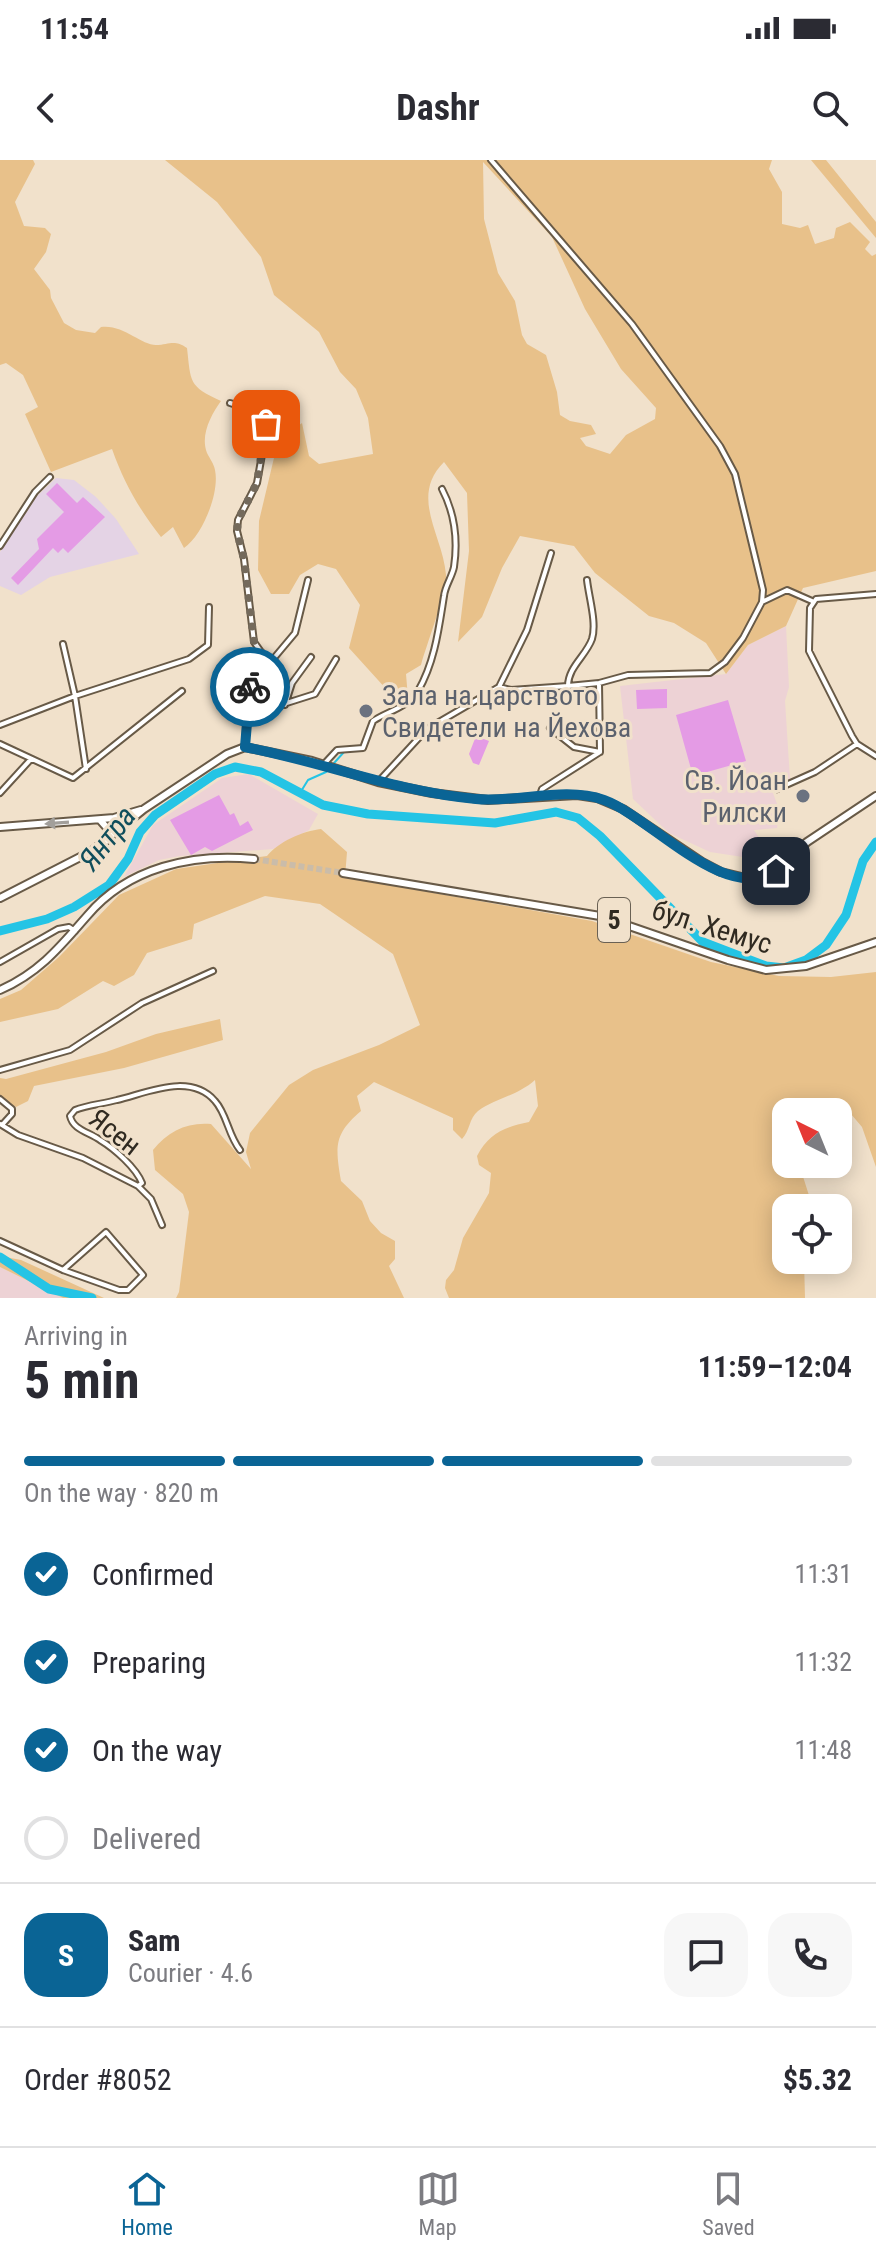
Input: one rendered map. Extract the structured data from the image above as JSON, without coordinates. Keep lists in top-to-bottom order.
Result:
{
  "streets": {
    "street": ["5", "бул. Хемус", "Ясен"]
  },
  "water": ["Янтра"],
  "places": ["Зала на царството Свидетели на Йехова", "Св. Йоан Рилски"],
  "north": "top left",
  "page": {
    "status": "11:54",
    "header": "Dashr",
    "heading": ["5 min", "Arriving in", "11:59–12:04"],
    "panel": [
      "Sam",
      "Courier · 4.6",
      "Order #8052",
      "$5.32"
    ],
    "bar": "On the way · 820 m",
    "list": [
      ["Confirmed", "11:31"],
      ["Preparing", "11:32"],
      ["On the way", "11:48"],
      "Delivered"
    ],
    "round": "S",
    "tabs": ["Home", "Map", "Saved"]
  }
}
